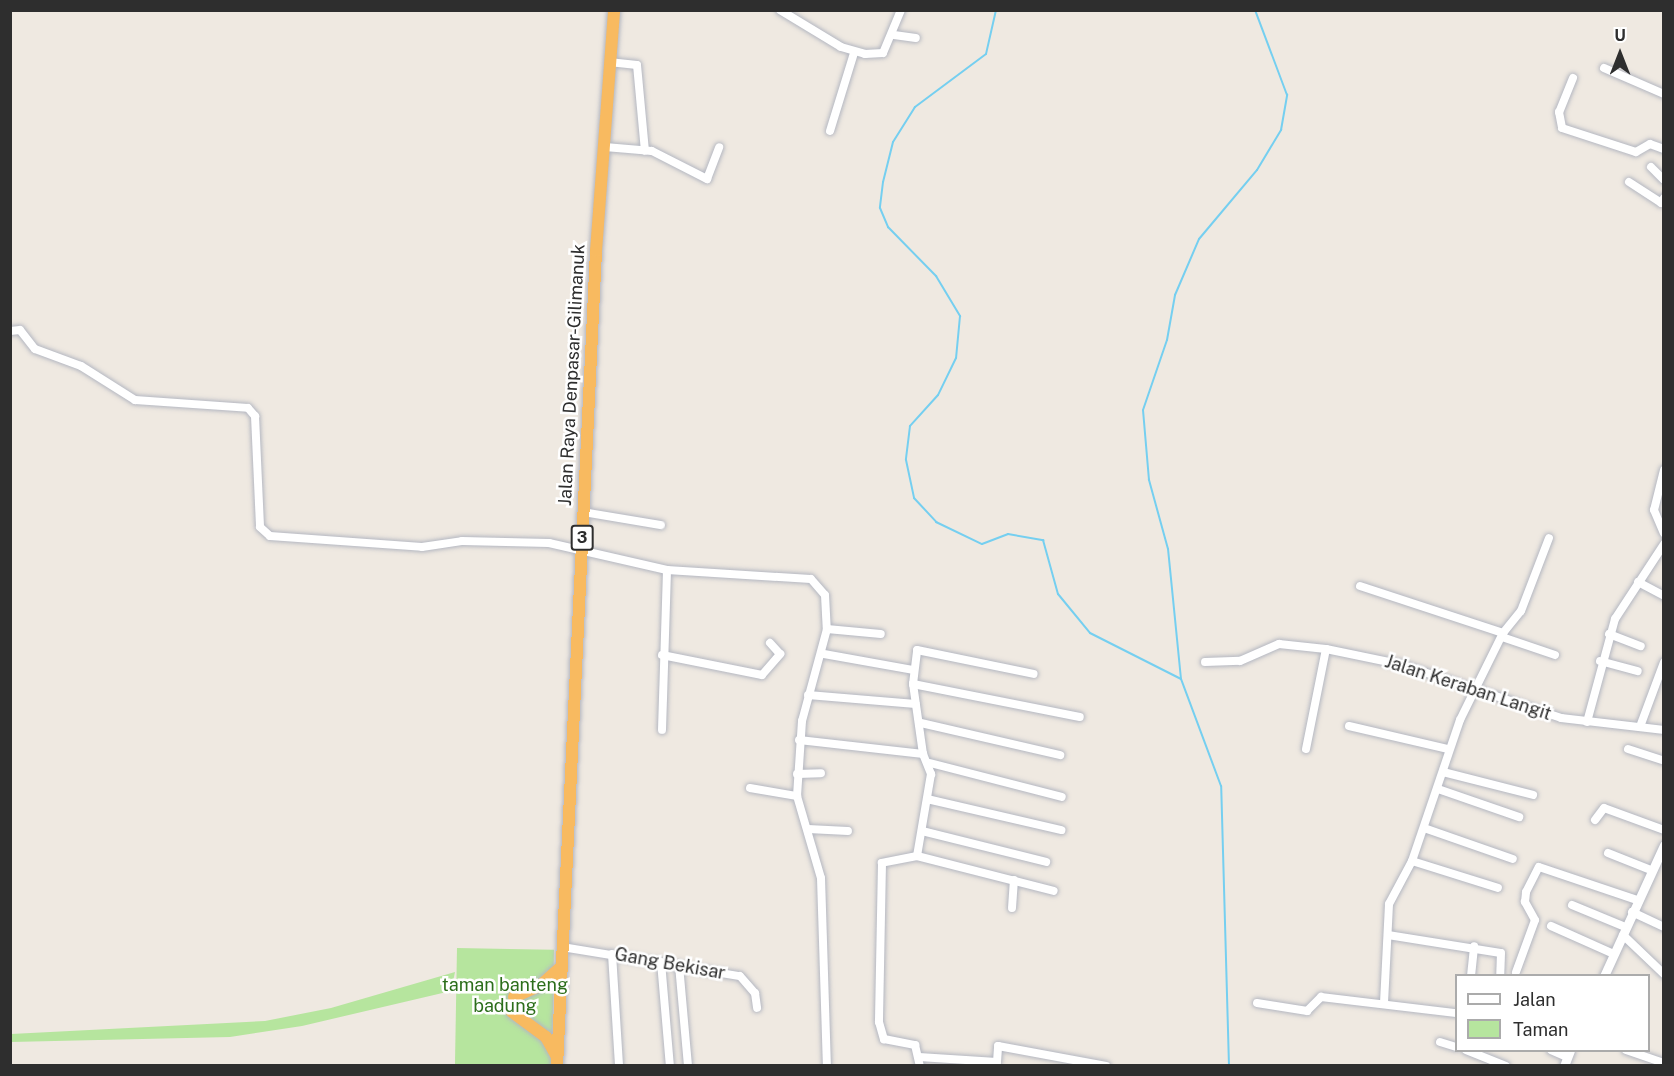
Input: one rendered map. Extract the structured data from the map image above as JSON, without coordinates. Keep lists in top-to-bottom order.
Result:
{
  "streets": {
    "highway": ["Jalan Raya Denpasar-Gilimanuk", "3"],
    "street": ["Jalan Keraban Langit", "Gang Bekisar"]
  },
  "crossings": [
    ["Jalan Raya Denpasar-Gilimanuk", "Gang Bekisar"]
  ],
  "parks": ["taman banteng badung"],
  "legend": ["Jalan", "Taman"],
  "north": "top"
}
